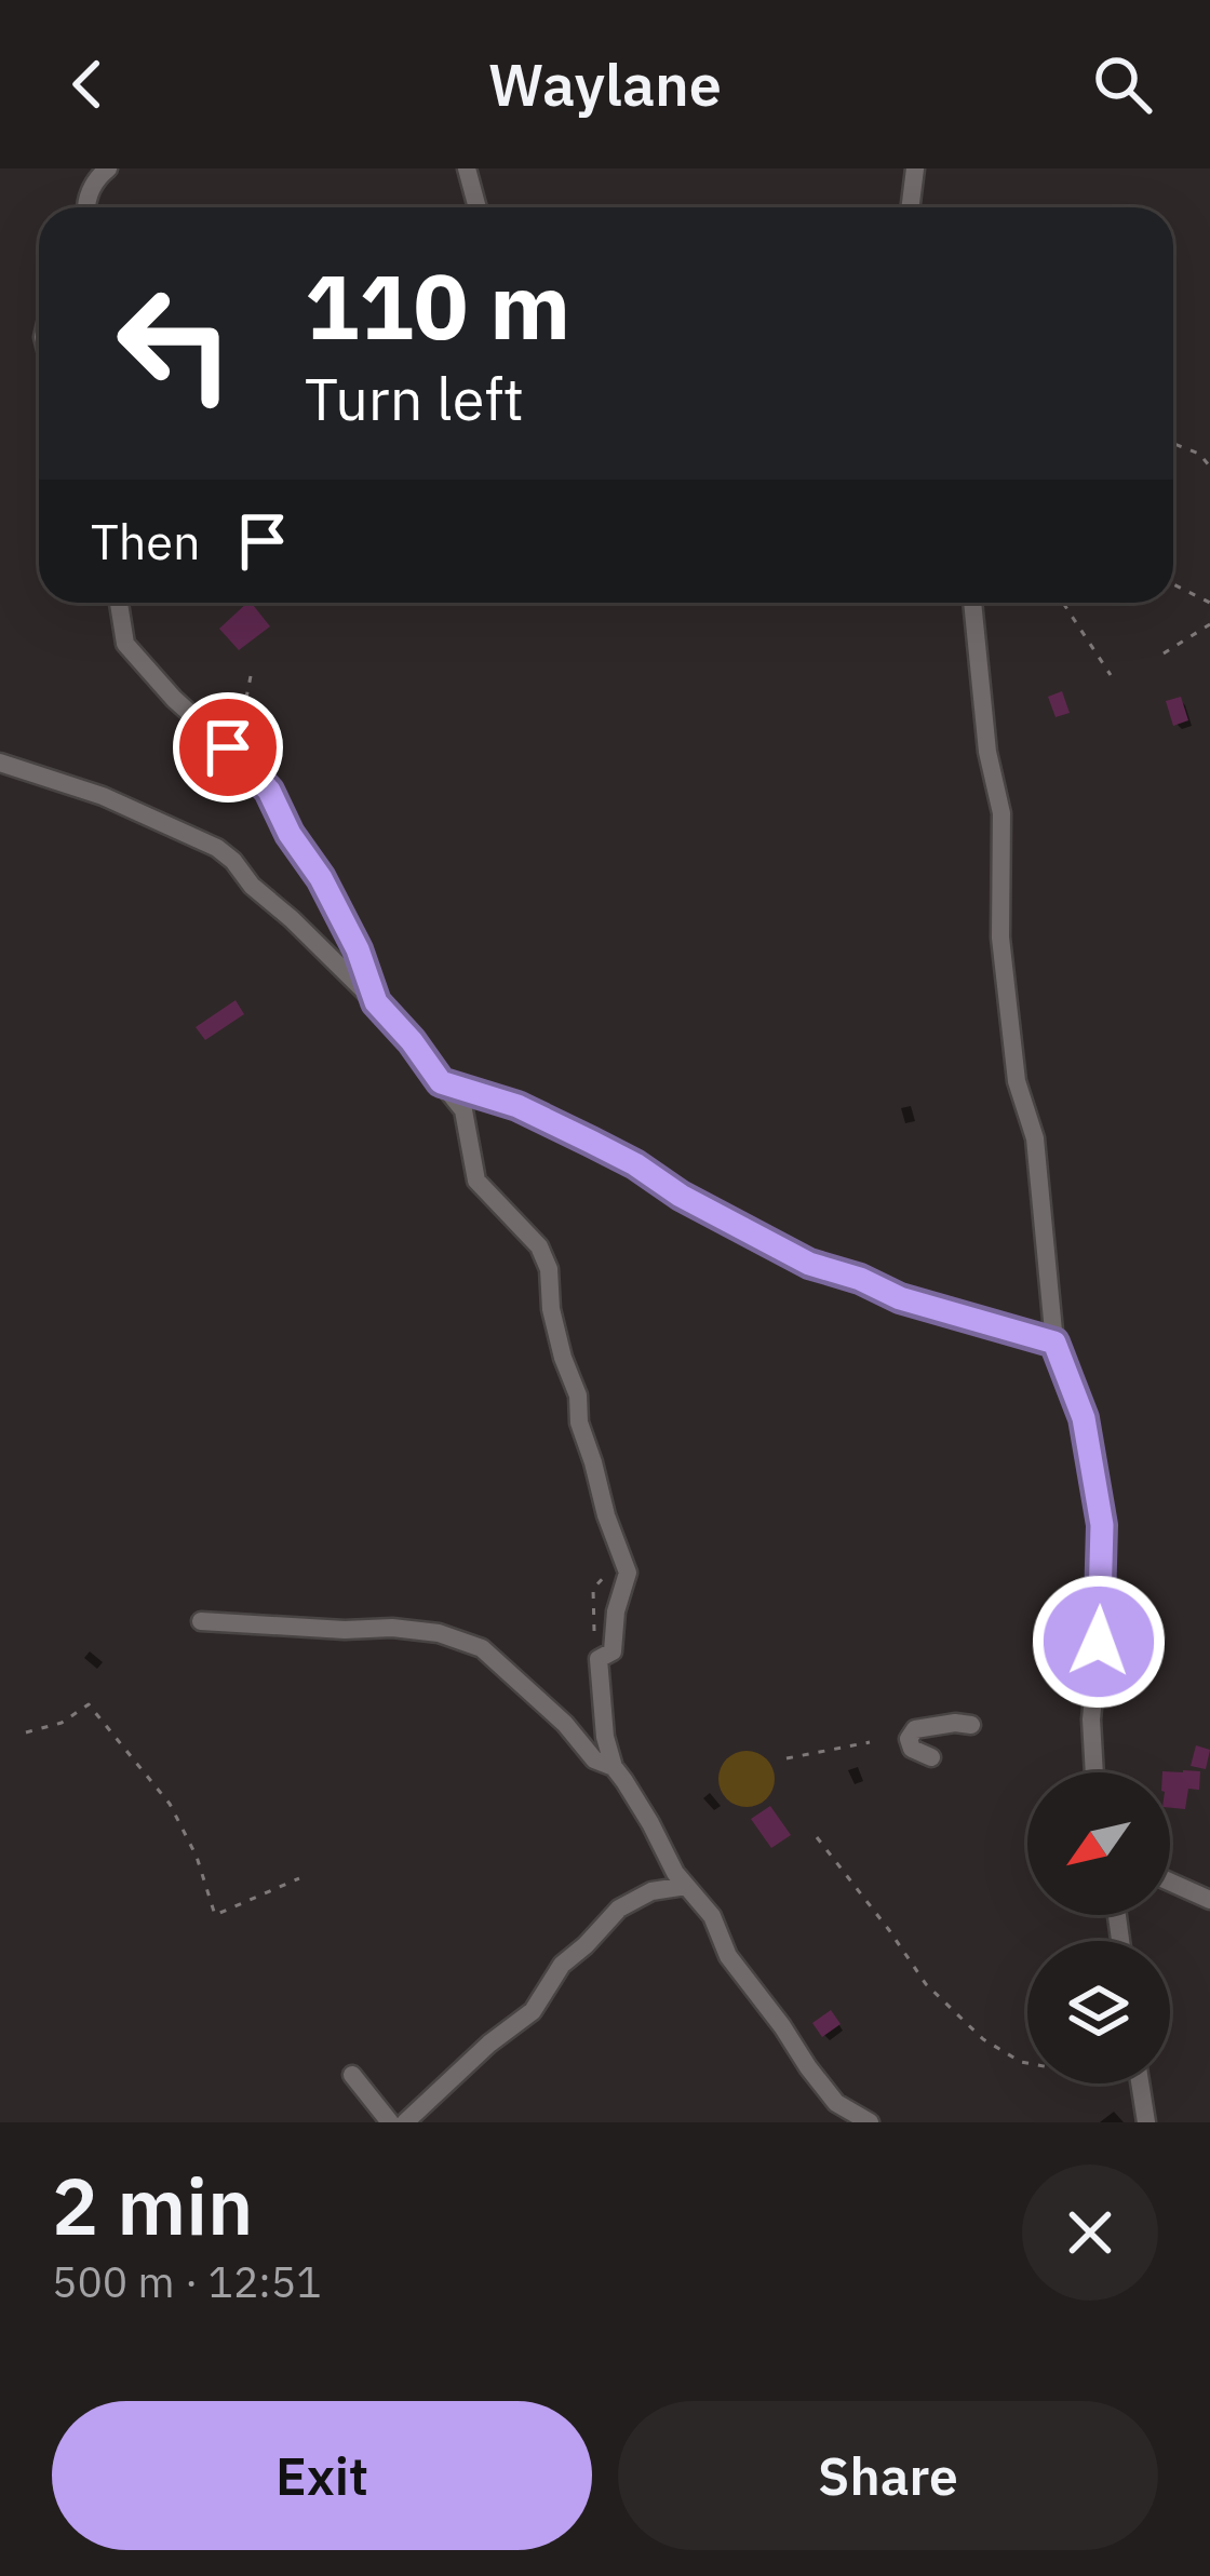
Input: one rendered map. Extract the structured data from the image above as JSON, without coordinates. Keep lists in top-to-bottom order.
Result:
{
  "north": "bottom left",
  "page": {
    "header": "Waylane",
    "turn": ["110 m", "Turn left"],
    "then": "Then",
    "heading": ["2 min", "500 m · 12:51"],
    "buttons": ["Exit", "Share"]
  }
}
